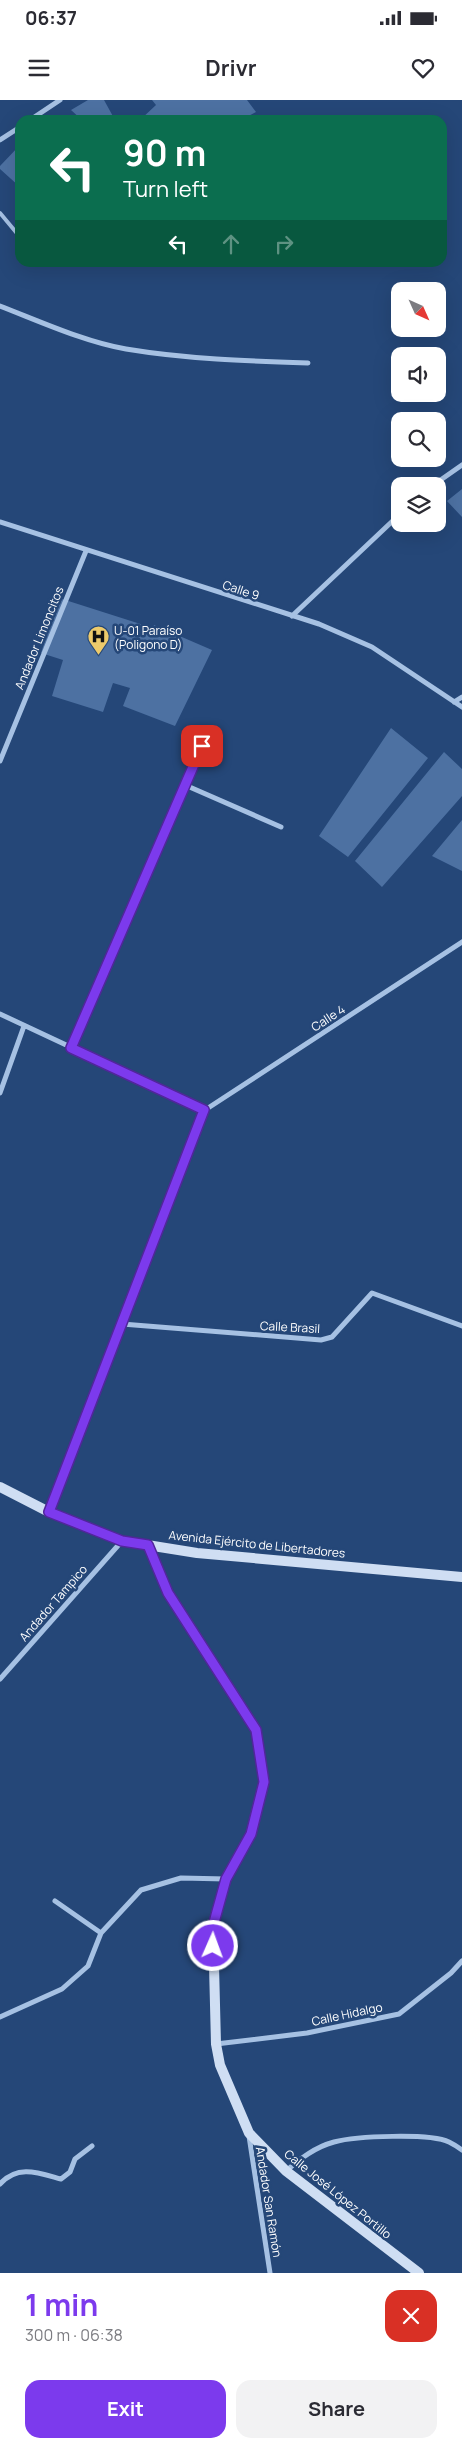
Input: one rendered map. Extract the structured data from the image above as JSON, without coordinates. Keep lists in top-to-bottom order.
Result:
{
  "streets": {
    "street": [
      "Calle 9",
      "Andador Limoncitos",
      "Calle 4",
      "Calle Brasil",
      "Avenida Ejército de Libertadores",
      "Andador Tampico",
      "Calle Hidalgo",
      "Calle José López Portillo",
      "Andador San Ramón"
    ]
  },
  "crossings": [
    ["Calle 9", "Andador Limoncitos"],
    ["Avenida Ejército de Libertadores", "Andador Tampico"],
    ["Avenida Ejército de Libertadores", "Calle José López Portillo"],
    ["Calle Hidalgo", "Calle José López Portillo"],
    ["Calle José López Portillo", "Andador San Ramón"]
  ],
  "places": {
    "hospital": ["U-01 Paraíso (Poligono D)"]
  },
  "north": "bottom right",
  "page": {
    "status": "06:37",
    "header": "Drivr",
    "turn": ["90 m", "Turn left"],
    "heading": ["1 min", "300 m · 06:38"],
    "buttons": ["Exit", "Share"]
  }
}
